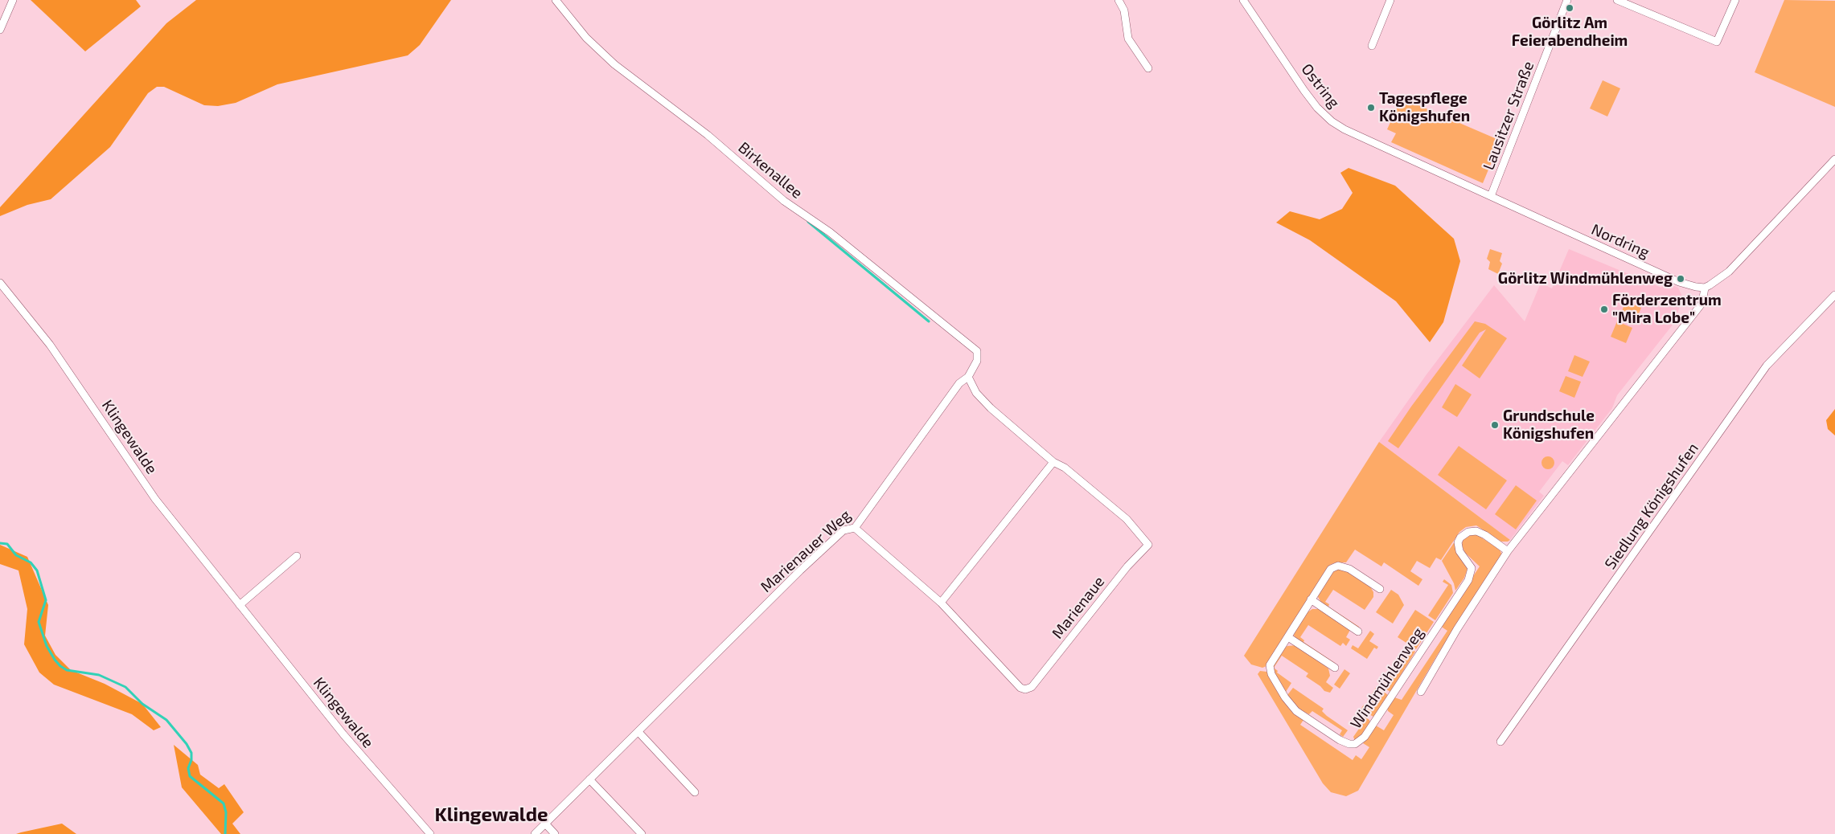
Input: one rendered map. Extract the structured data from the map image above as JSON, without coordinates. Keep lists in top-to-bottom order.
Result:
{
  "streets": {
    "street": [
      "Ostring",
      "Lausitzer Straße",
      "Birkenallee",
      "Nordring",
      "Klingewalde",
      "Siedlung Königshufen",
      "Marienauer Weg",
      "Marienaue",
      "Windmühlenweg"
    ]
  },
  "crossings": [
    ["Ostring", "Lausitzer Straße"],
    ["Ostring", "Nordring"],
    ["Lausitzer Straße", "Nordring"],
    ["Birkenallee", "Marienauer Weg"],
    ["Nordring", "Windmühlenweg"],
    ["Marienauer Weg", "Marienaue"]
  ],
  "districts": ["Klingewalde"],
  "places": [
    "Görlitz Am Feierabendheim",
    "Tagespflege Königshufen",
    "Görlitz Windmühlenweg",
    "Förderzentrum \"Mira Lobe\"",
    "Grundschule Königshufen"
  ]
}
